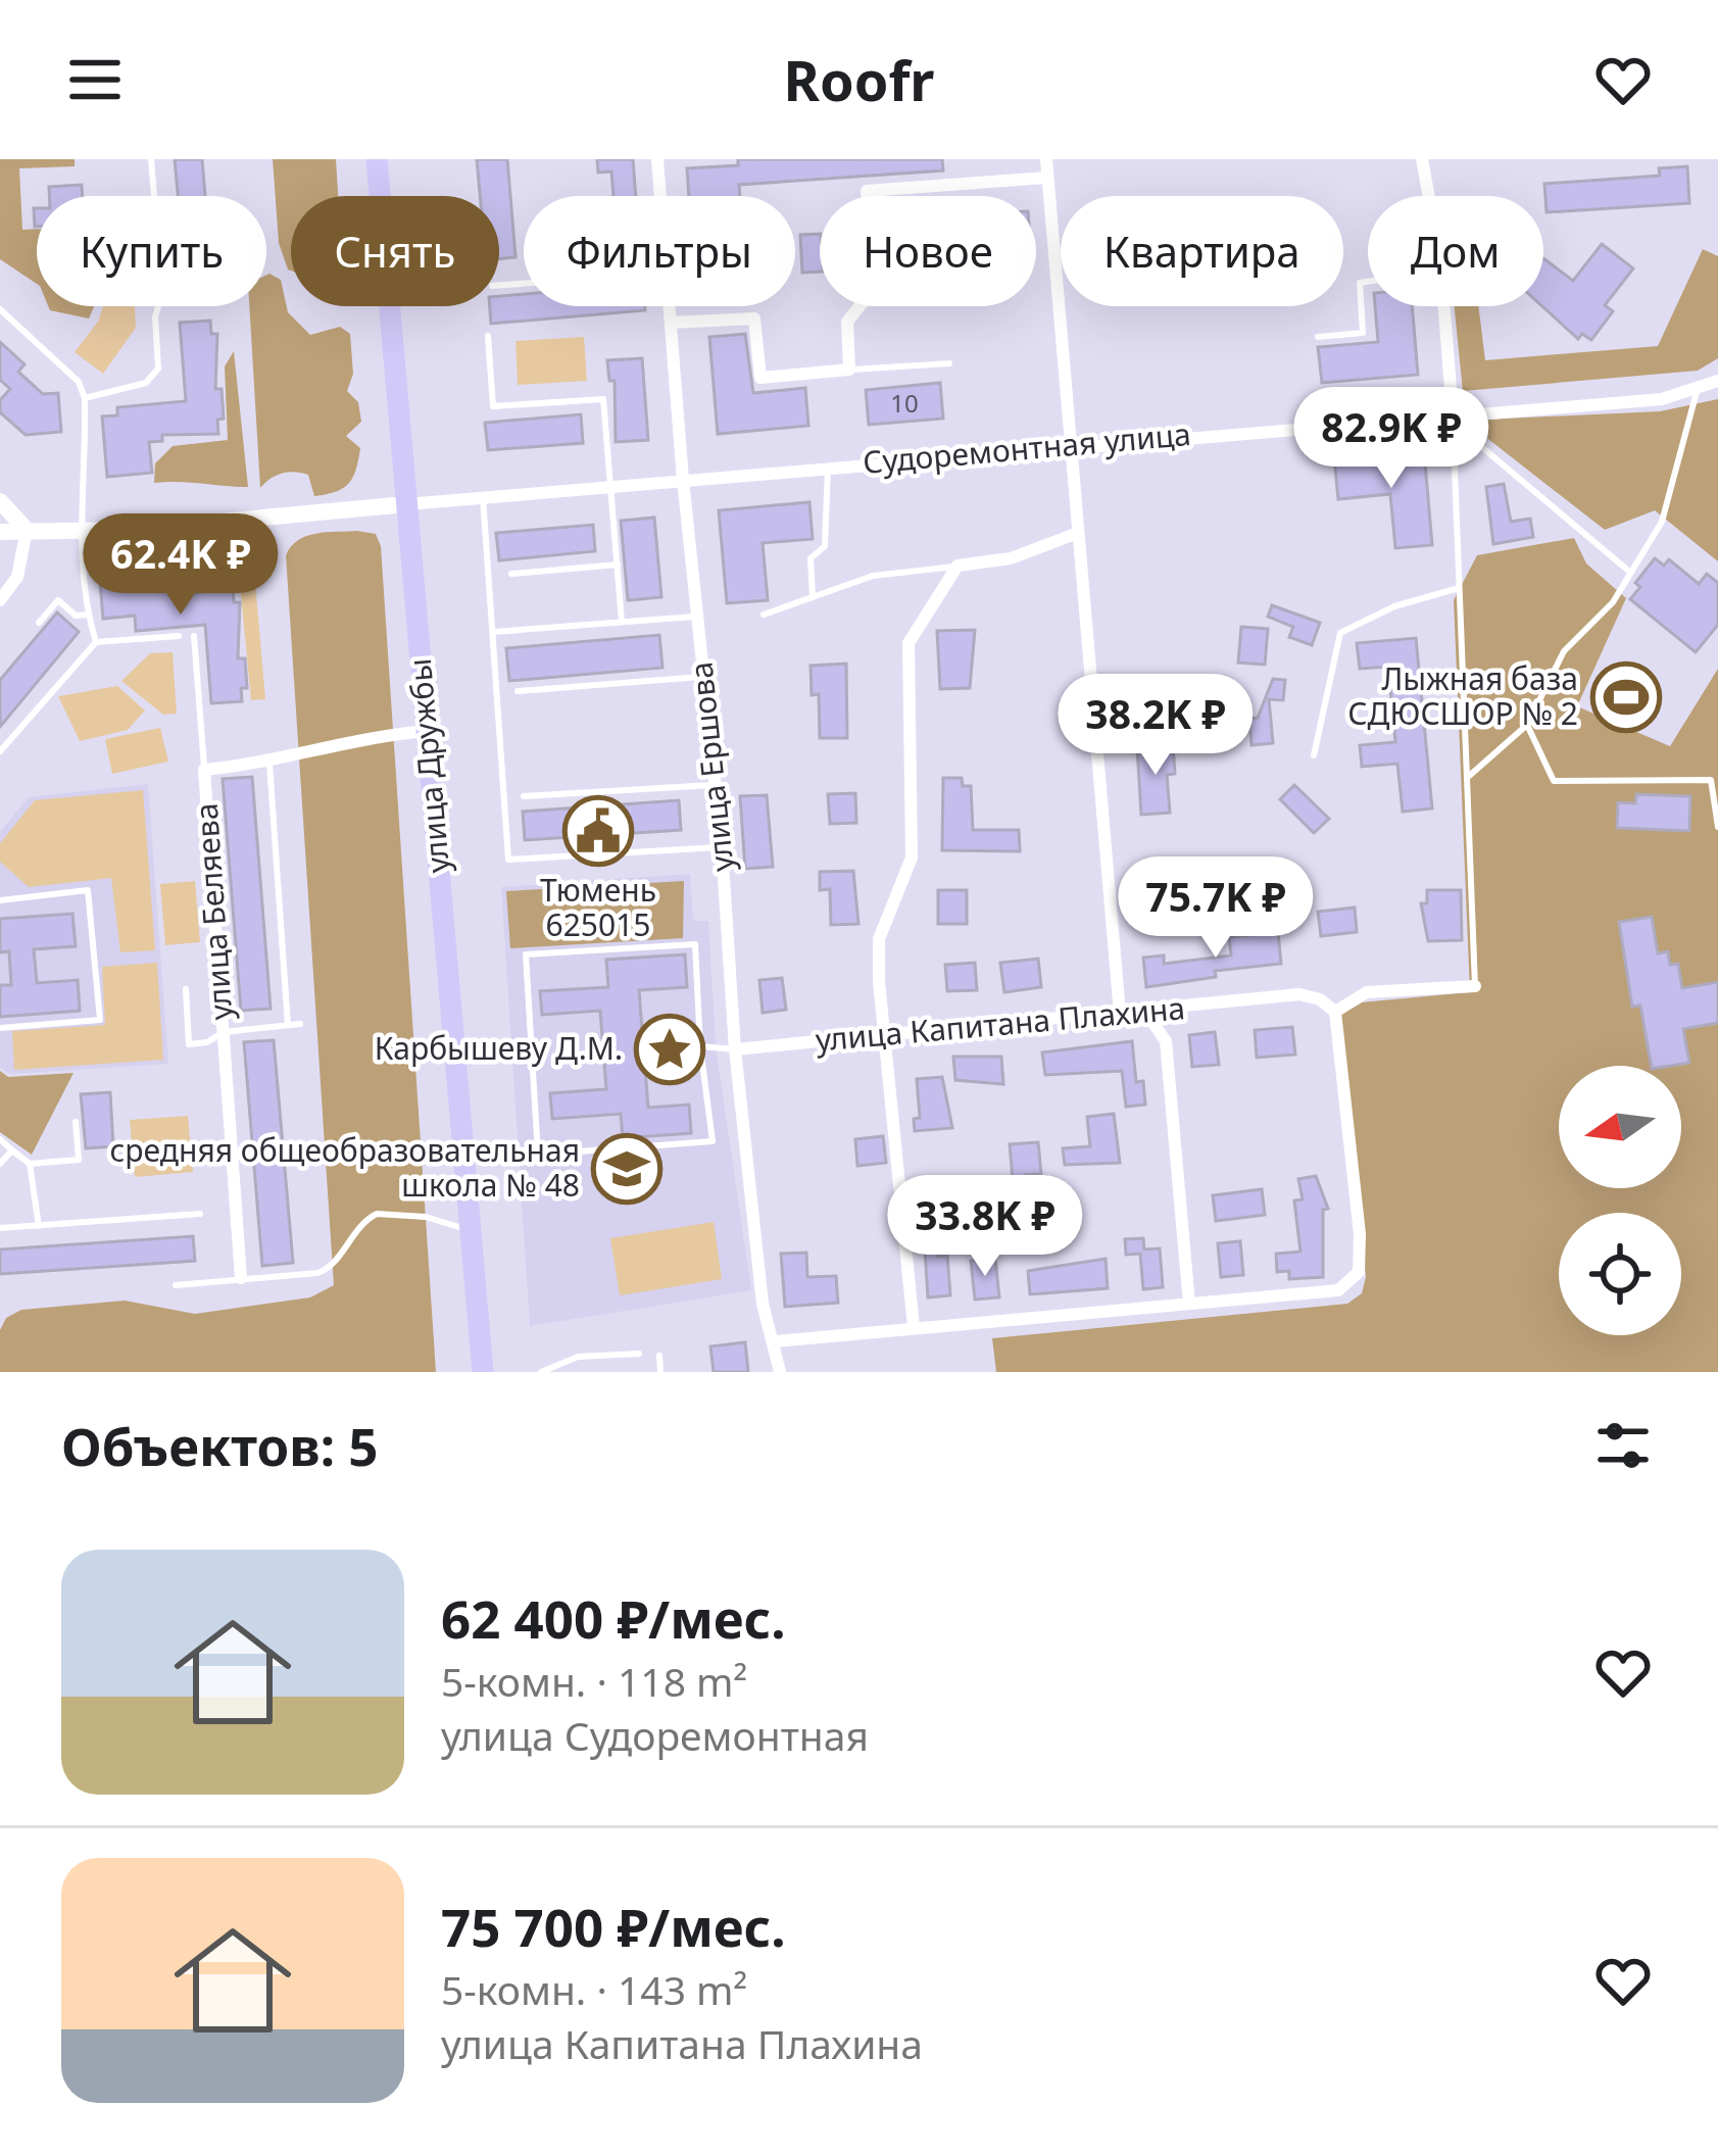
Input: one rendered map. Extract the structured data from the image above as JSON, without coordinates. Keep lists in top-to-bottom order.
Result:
{
  "streets": {
    "main road": ["улица Дружбы"],
    "street": [
      "Судоремонтная улица",
      "улица Ершова",
      "улица Беляева",
      "улица Капитана Плахина"
    ]
  },
  "crossings": [
    ["Судоремонтная улица", "улица Дружбы"],
    ["Судоремонтная улица", "улица Ершова"],
    ["улица Дружбы", "улица Беляева"],
    ["улица Ершова", "улица Капитана Плахина"]
  ],
  "places": {
    "sports": ["Лыжная база СДЮСШОР № 2"],
    "public building": ["Тюмень 625015"],
    "place": ["Карбышеву Д.М."],
    "school or university": ["средняя общеобразовательная школа № 48"]
  },
  "house_numbers": ["10"],
  "north": "left",
  "page": {
    "header": "Roofr",
    "chip": [
      "Купить",
      "Снять",
      "Фильтры",
      "Новое",
      "Квартира",
      "Дом"
    ],
    "price": [
      "82.9K ₽",
      "62.4K ₽",
      "38.2K ₽",
      "75.7K ₽",
      "33.8K ₽"
    ],
    "heading": "Объектов: 5",
    "list": [
      {
        "name": "62 400 ₽/мес.",
        "note": "5-комн. · 118 m² · улица Судоремонтная"
      },
      {
        "name": "75 700 ₽/мес.",
        "note": "5-комн. · 143 m² · улица Капитана Плахина"
      }
    ]
  }
}
